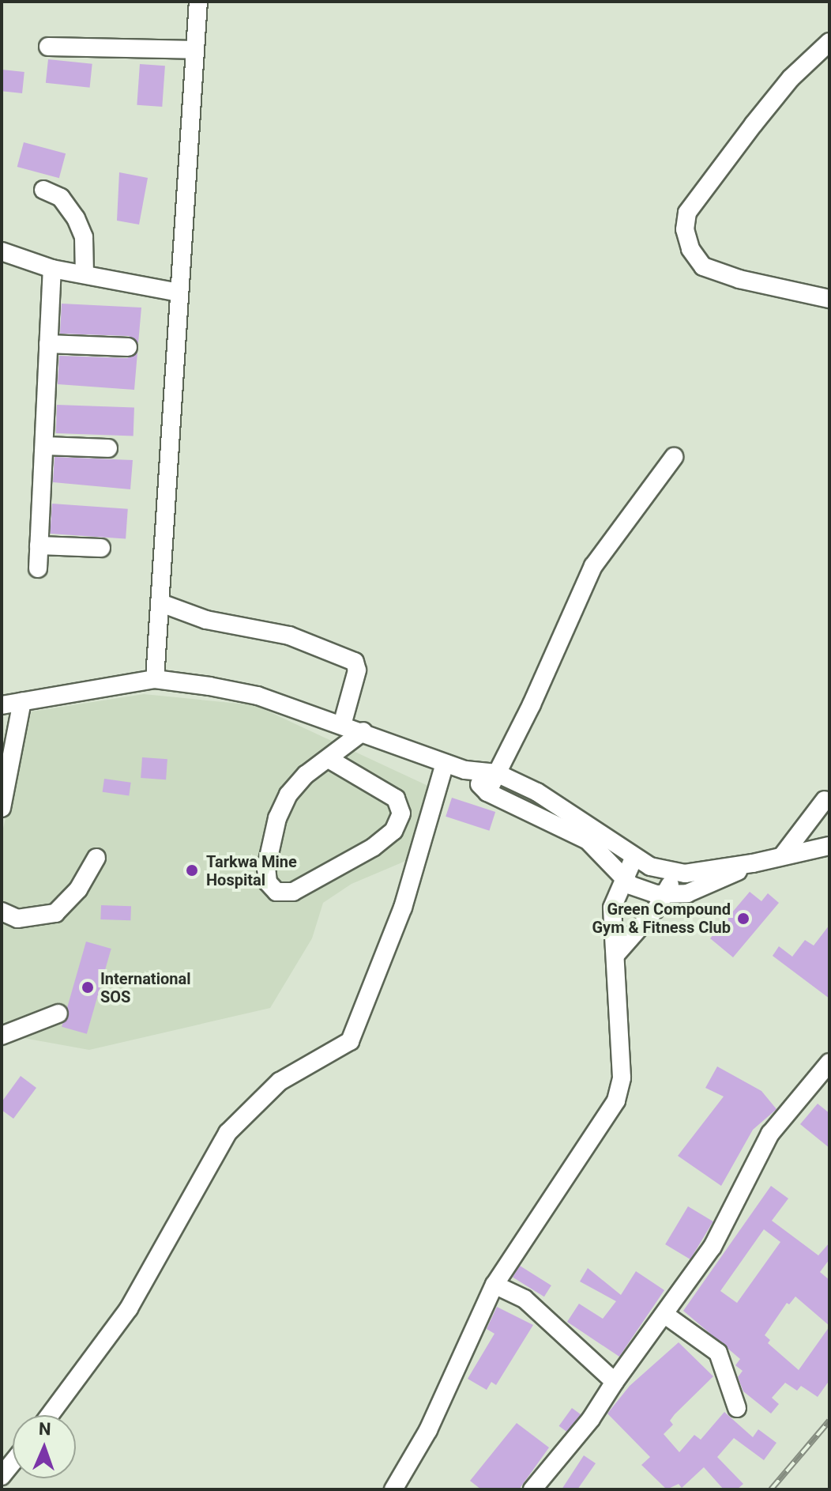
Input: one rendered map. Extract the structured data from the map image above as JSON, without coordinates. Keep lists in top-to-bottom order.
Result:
{
  "places": ["Tarkwa Mine Hospital", "Green Compound Gym & Fitness Club", "International SOS"],
  "north": "top"
}
